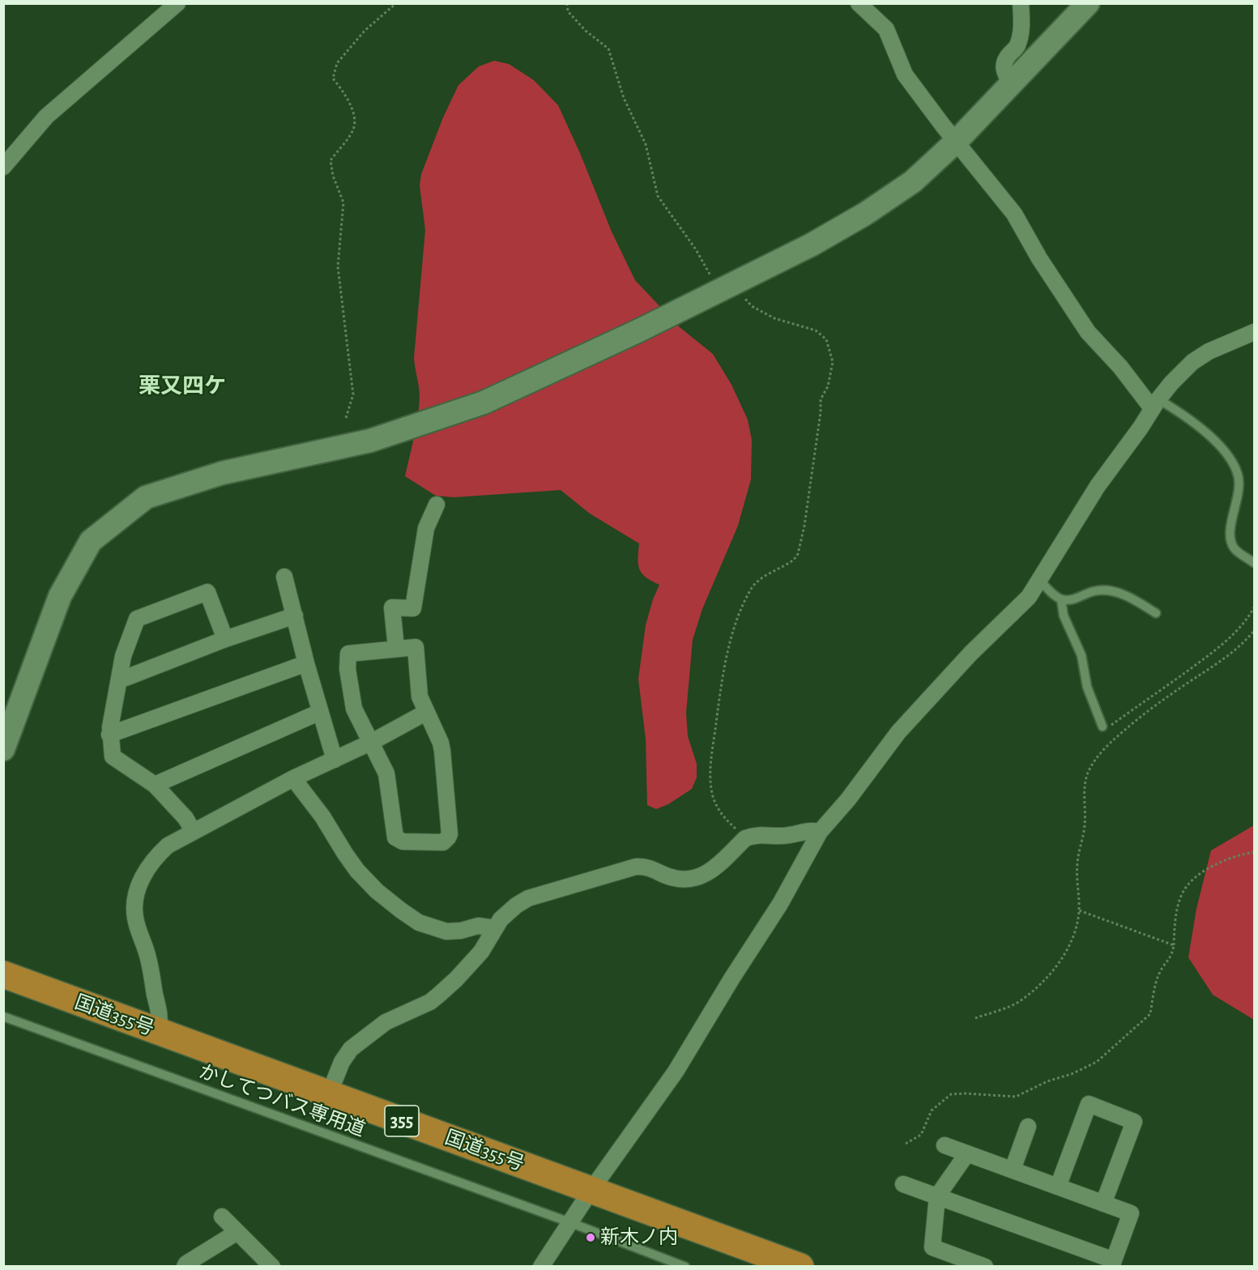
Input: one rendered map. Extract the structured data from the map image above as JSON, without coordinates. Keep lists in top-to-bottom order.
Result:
{
  "streets": {
    "highway": ["国道355号", "355"],
    "lane": ["かしてつバス専用道"]
  },
  "districts": ["栗又四ケ"],
  "places": ["新木ノ内"]
}
